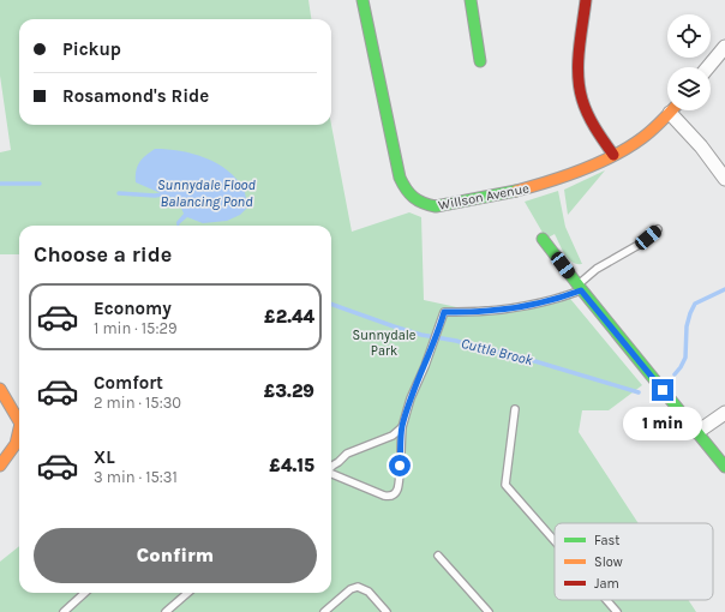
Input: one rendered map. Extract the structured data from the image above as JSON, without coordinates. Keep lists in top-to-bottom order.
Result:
{
  "streets": {
    "street": ["Willson Avenue"]
  },
  "water": ["Sunnydale Flood Balancing Pond", "Cuttle Brook"],
  "parks": ["Sunnydale Park"],
  "legend": ["Fast", "Slow", "Jam"],
  "page": {
    "banner": ["Pickup", "Rosamond's Ride"],
    "heading": "Choose a ride",
    "list": [
      {
        "name": "Economy",
        "note": "1 min · 15:29",
        "value": "£2.44"
      },
      {
        "name": "Comfort",
        "note": "2 min · 15:30",
        "value": "£3.29"
      },
      {
        "name": "XL",
        "note": "3 min · 15:31",
        "value": "£4.15"
      }
    ],
    "bubble": "1 min",
    "buttons": "Confirm"
  }
}
